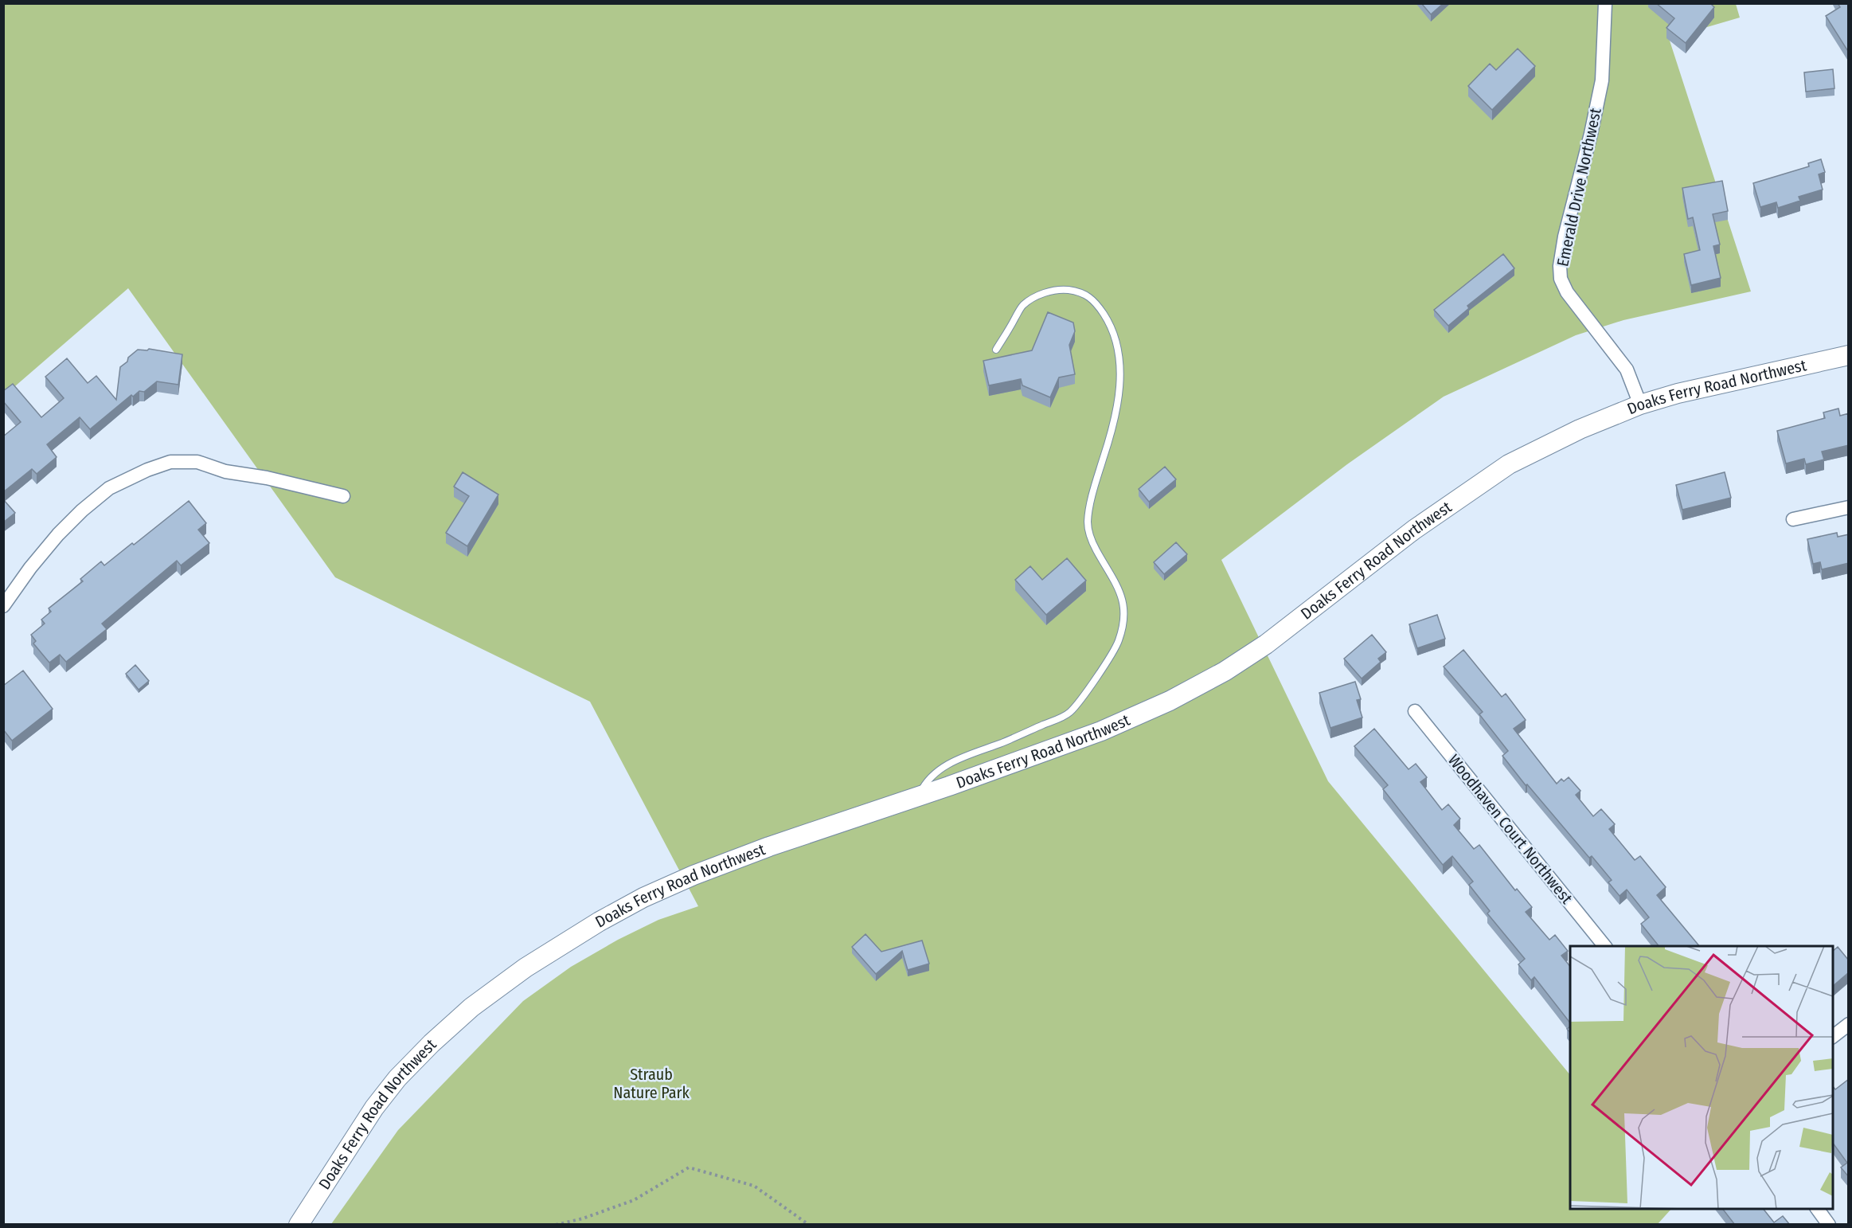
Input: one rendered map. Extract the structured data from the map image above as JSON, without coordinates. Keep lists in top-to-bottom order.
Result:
{
  "streets": {
    "main road": ["Doaks Ferry Road Northwest"],
    "street": ["Emerald Drive Northwest", "Woodhaven Court Northwest"]
  },
  "crossings": [
    ["Emerald Drive Northwest", "Doaks Ferry Road Northwest"]
  ],
  "parks": ["Straub Nature Park"]
}
